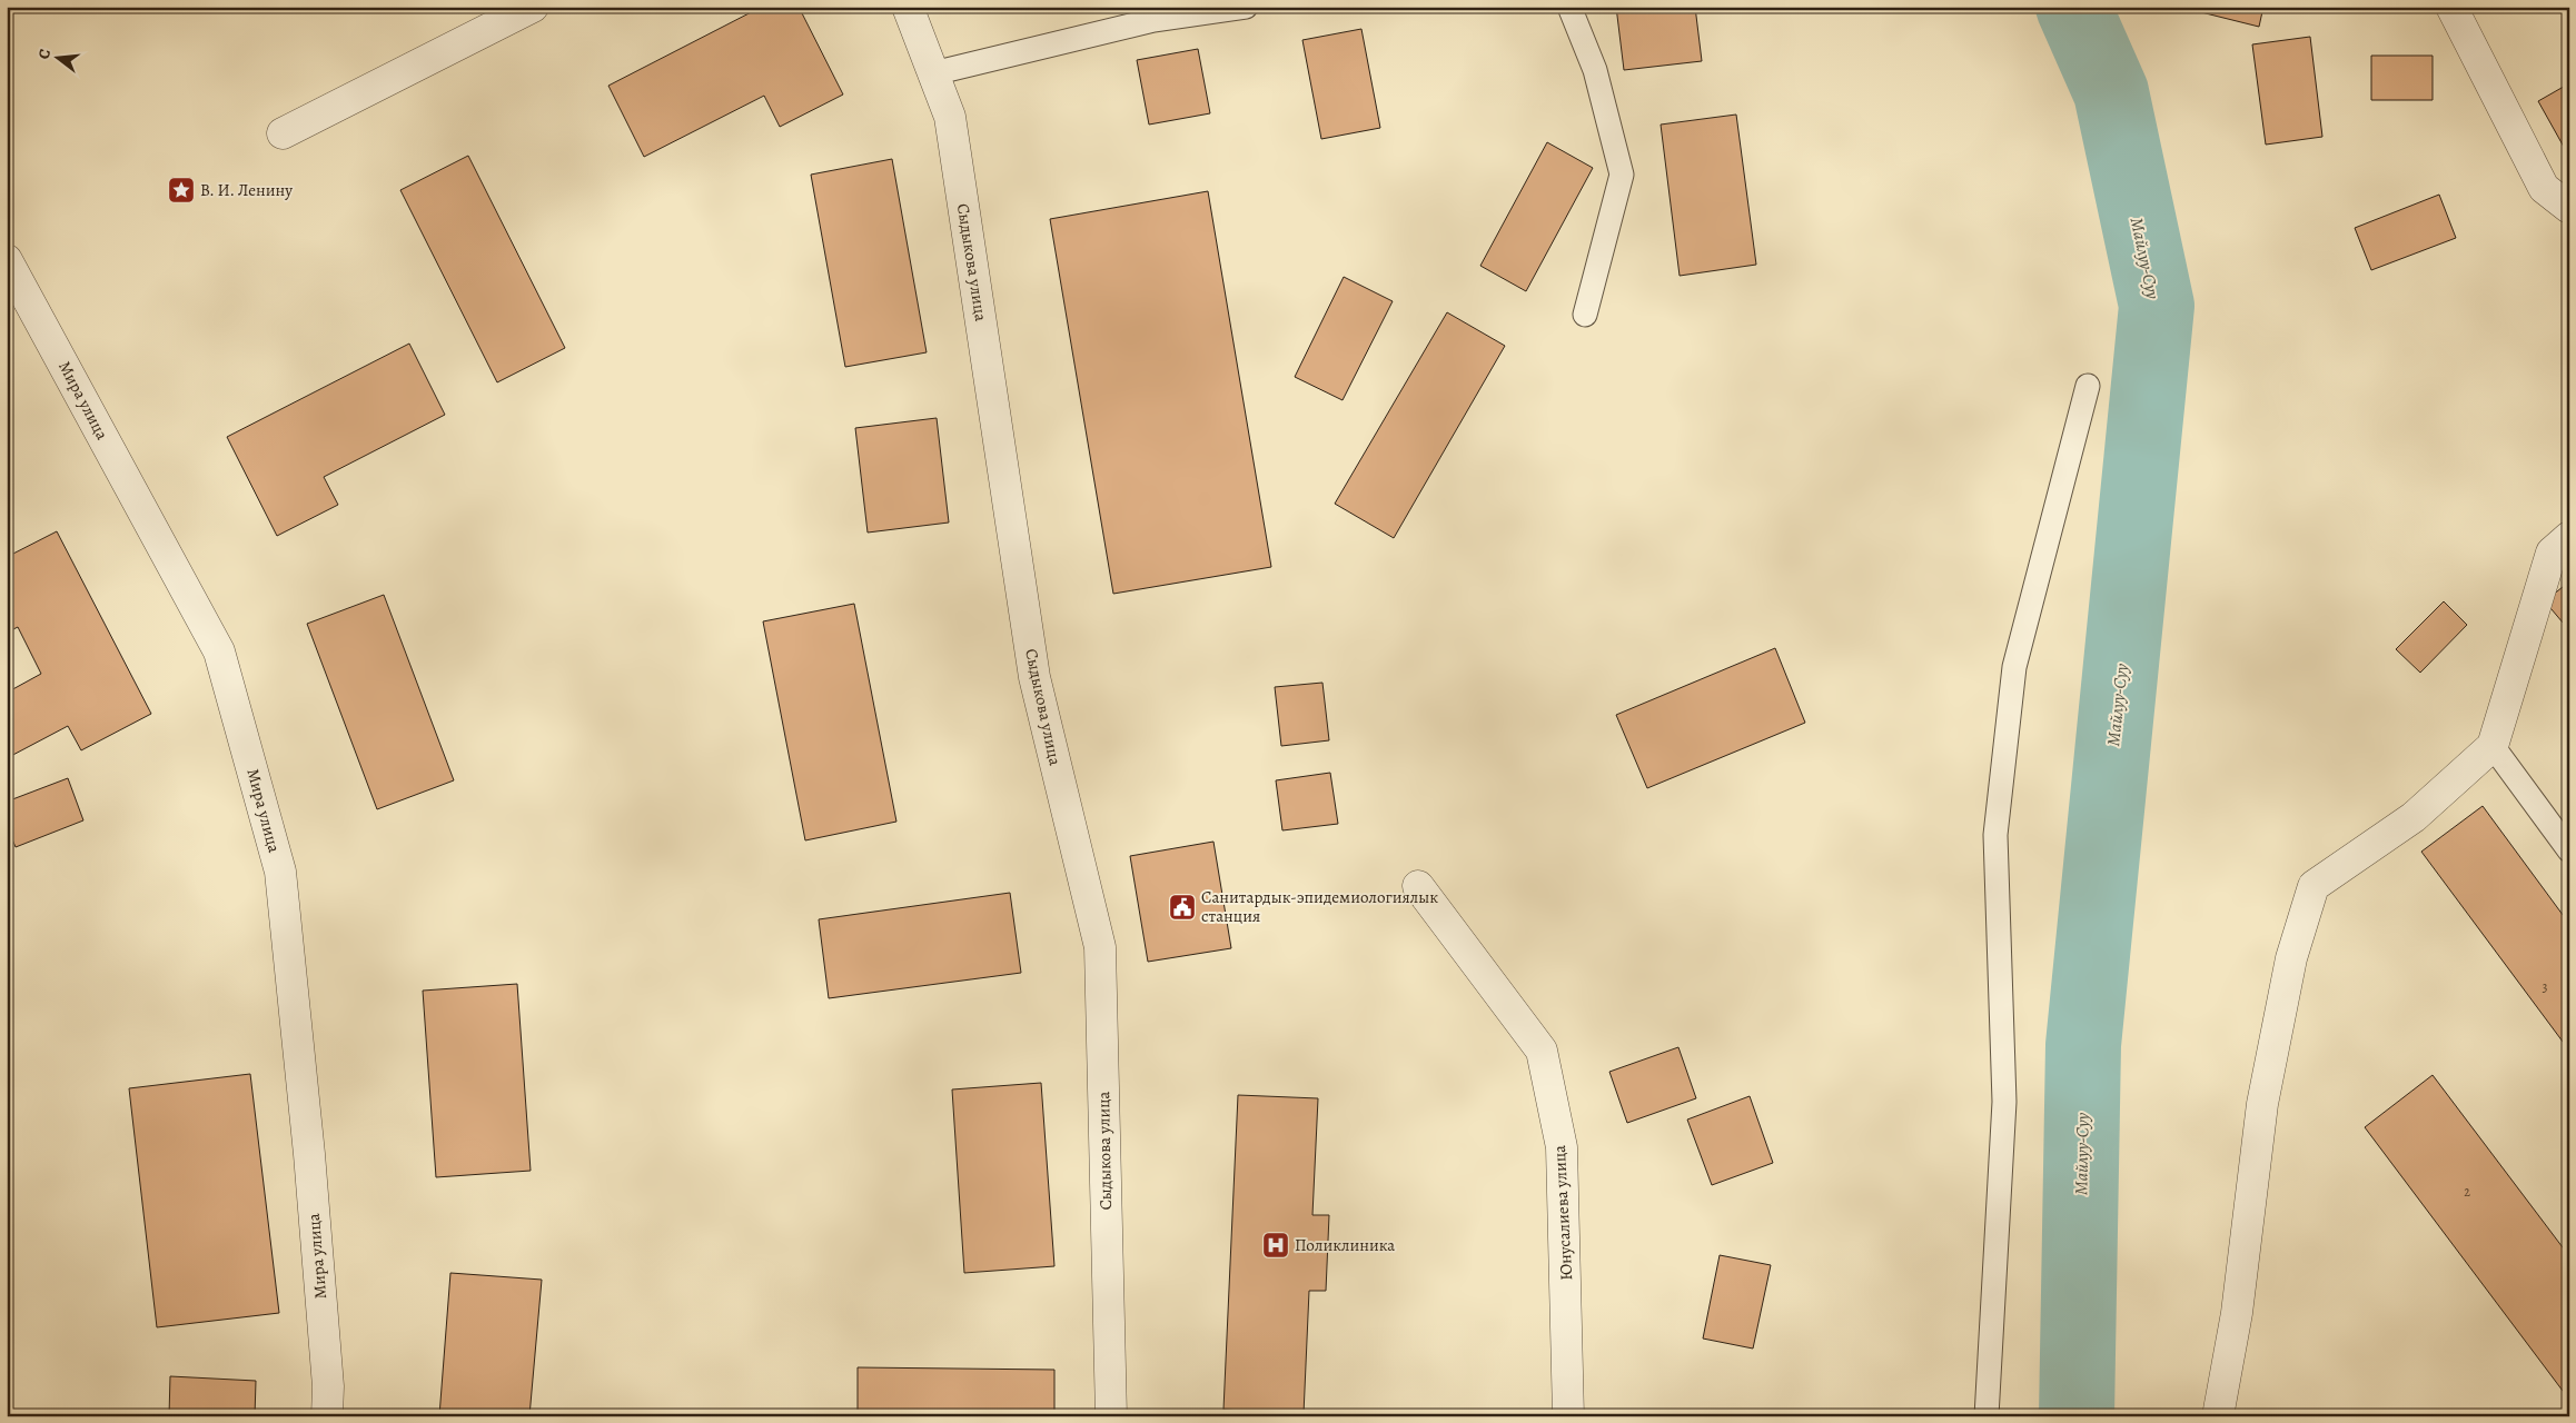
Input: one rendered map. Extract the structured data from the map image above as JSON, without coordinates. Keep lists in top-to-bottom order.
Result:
{
  "streets": {
    "street": ["Сыдыкова улица", "Мира улица", "Юнусалиева улица"]
  },
  "water": ["Майлуу-Суу"],
  "places": {
    "place": ["В. И. Ленину"],
    "public building": ["Санитардык-эпидемиологиялык станция"],
    "hospital": ["Поликлиника"]
  },
  "house_numbers": ["3", "2"],
  "north": "left"
}
